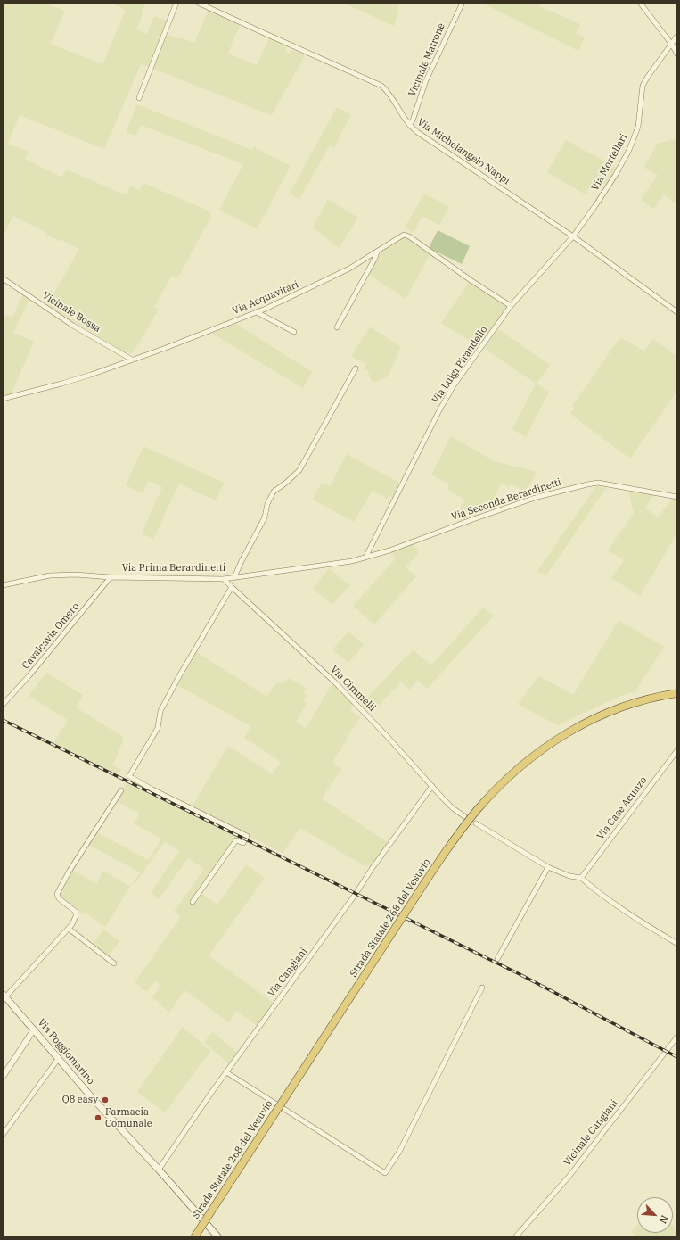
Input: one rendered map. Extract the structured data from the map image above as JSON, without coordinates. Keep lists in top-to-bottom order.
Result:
{
  "streets": {
    "highway": ["Strada Statale 268 del Vesuvio"],
    "main road": ["Via Poggiomarino"],
    "street": [
      "Vicinale Matrone",
      "Via Michelangelo Nappi",
      "Via Mortellari",
      "Via Acquavitari",
      "Vicinale Bossa",
      "Via Luigi Pirandello",
      "Via Seconda Berardinetti",
      "Via Prima Berardinetti",
      "Cavalcavia Omero",
      "Via Cimmelli",
      "Via Case Acunzo",
      "Via Cangiani",
      "Vicinale Cangiani"
    ]
  },
  "crossings": [
    ["Vicinale Matrone", "Via Michelangelo Nappi"],
    ["Via Michelangelo Nappi", "Via Mortellari"],
    ["Via Michelangelo Nappi", "Via Luigi Pirandello"],
    ["Via Mortellari", "Via Luigi Pirandello"],
    ["Via Acquavitari", "Vicinale Bossa"],
    ["Via Acquavitari", "Via Luigi Pirandello"],
    ["Via Luigi Pirandello", "Via Seconda Berardinetti"],
    ["Via Luigi Pirandello", "Via Prima Berardinetti"],
    ["Via Seconda Berardinetti", "Via Prima Berardinetti"],
    ["Via Prima Berardinetti", "Cavalcavia Omero"],
    ["Via Prima Berardinetti", "Via Cimmelli"],
    ["Via Cimmelli", "Via Cangiani"],
    ["Via Cangiani", "Via Poggiomarino"]
  ],
  "places": ["Q8 easy", "Farmacia Comunale"],
  "north": "bottom right"
}
